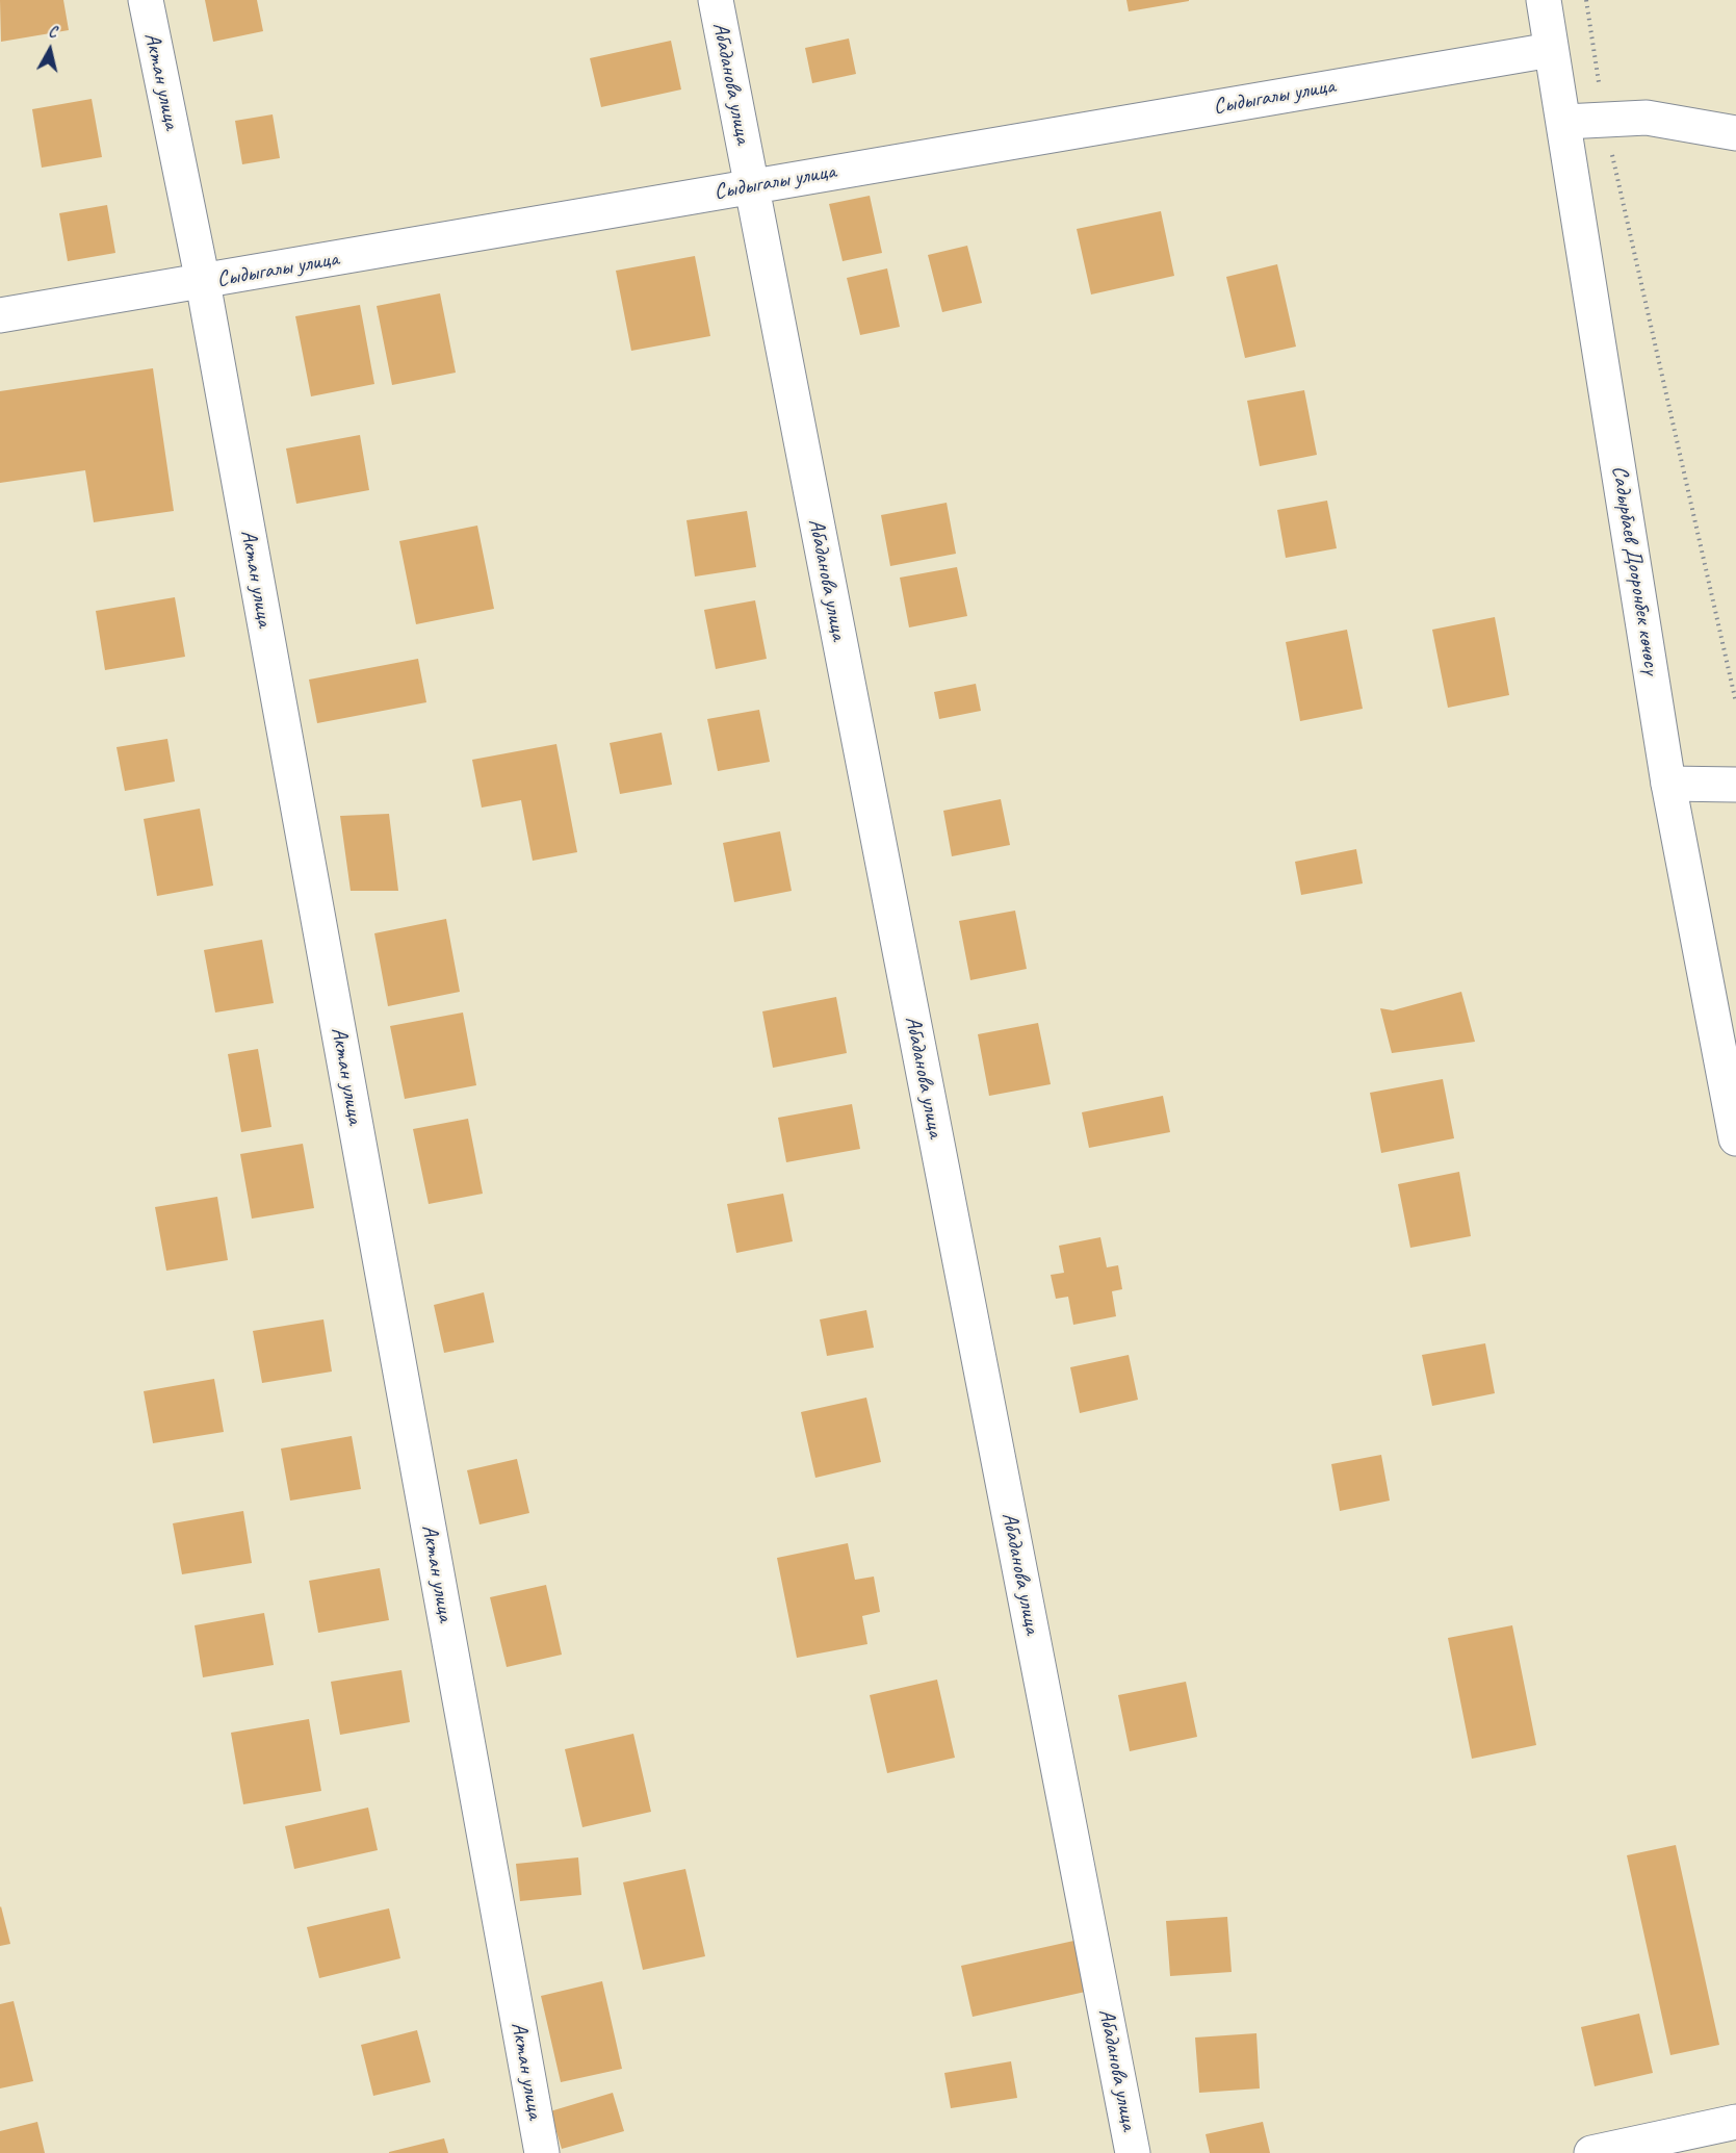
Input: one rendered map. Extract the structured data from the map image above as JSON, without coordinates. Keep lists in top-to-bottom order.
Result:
{
  "streets": {
    "street": [
      "Актан улица",
      "Абаданова улица",
      "Сыдыгалы улица",
      "Садырбаев Дооронбек көчөсү"
    ]
  },
  "crossings": [
    ["Актан улица", "Сыдыгалы улица"],
    ["Абаданова улица", "Сыдыгалы улица"],
    ["Сыдыгалы улица", "Садырбаев Дооронбек көчөсү"]
  ],
  "north": "top"
}
